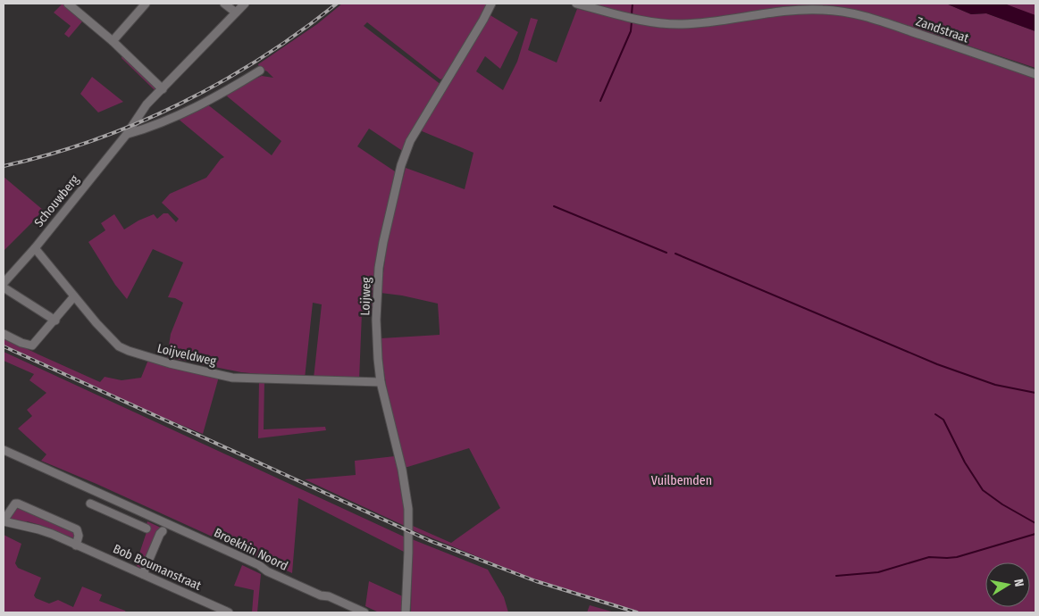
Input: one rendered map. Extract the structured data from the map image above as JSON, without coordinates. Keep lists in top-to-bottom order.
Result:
{
  "streets": {
    "street": [
      "Zandstraat",
      "Schouwberg",
      "Loijweg",
      "Loijveldweg",
      "Broekhin Noord",
      "Bob Boumanstraat"
    ]
  },
  "crossings": [
    ["Schouwberg", "Loijveldweg"],
    ["Loijweg", "Loijveldweg"]
  ],
  "parks": ["Vuilbemden"],
  "north": "right"
}
